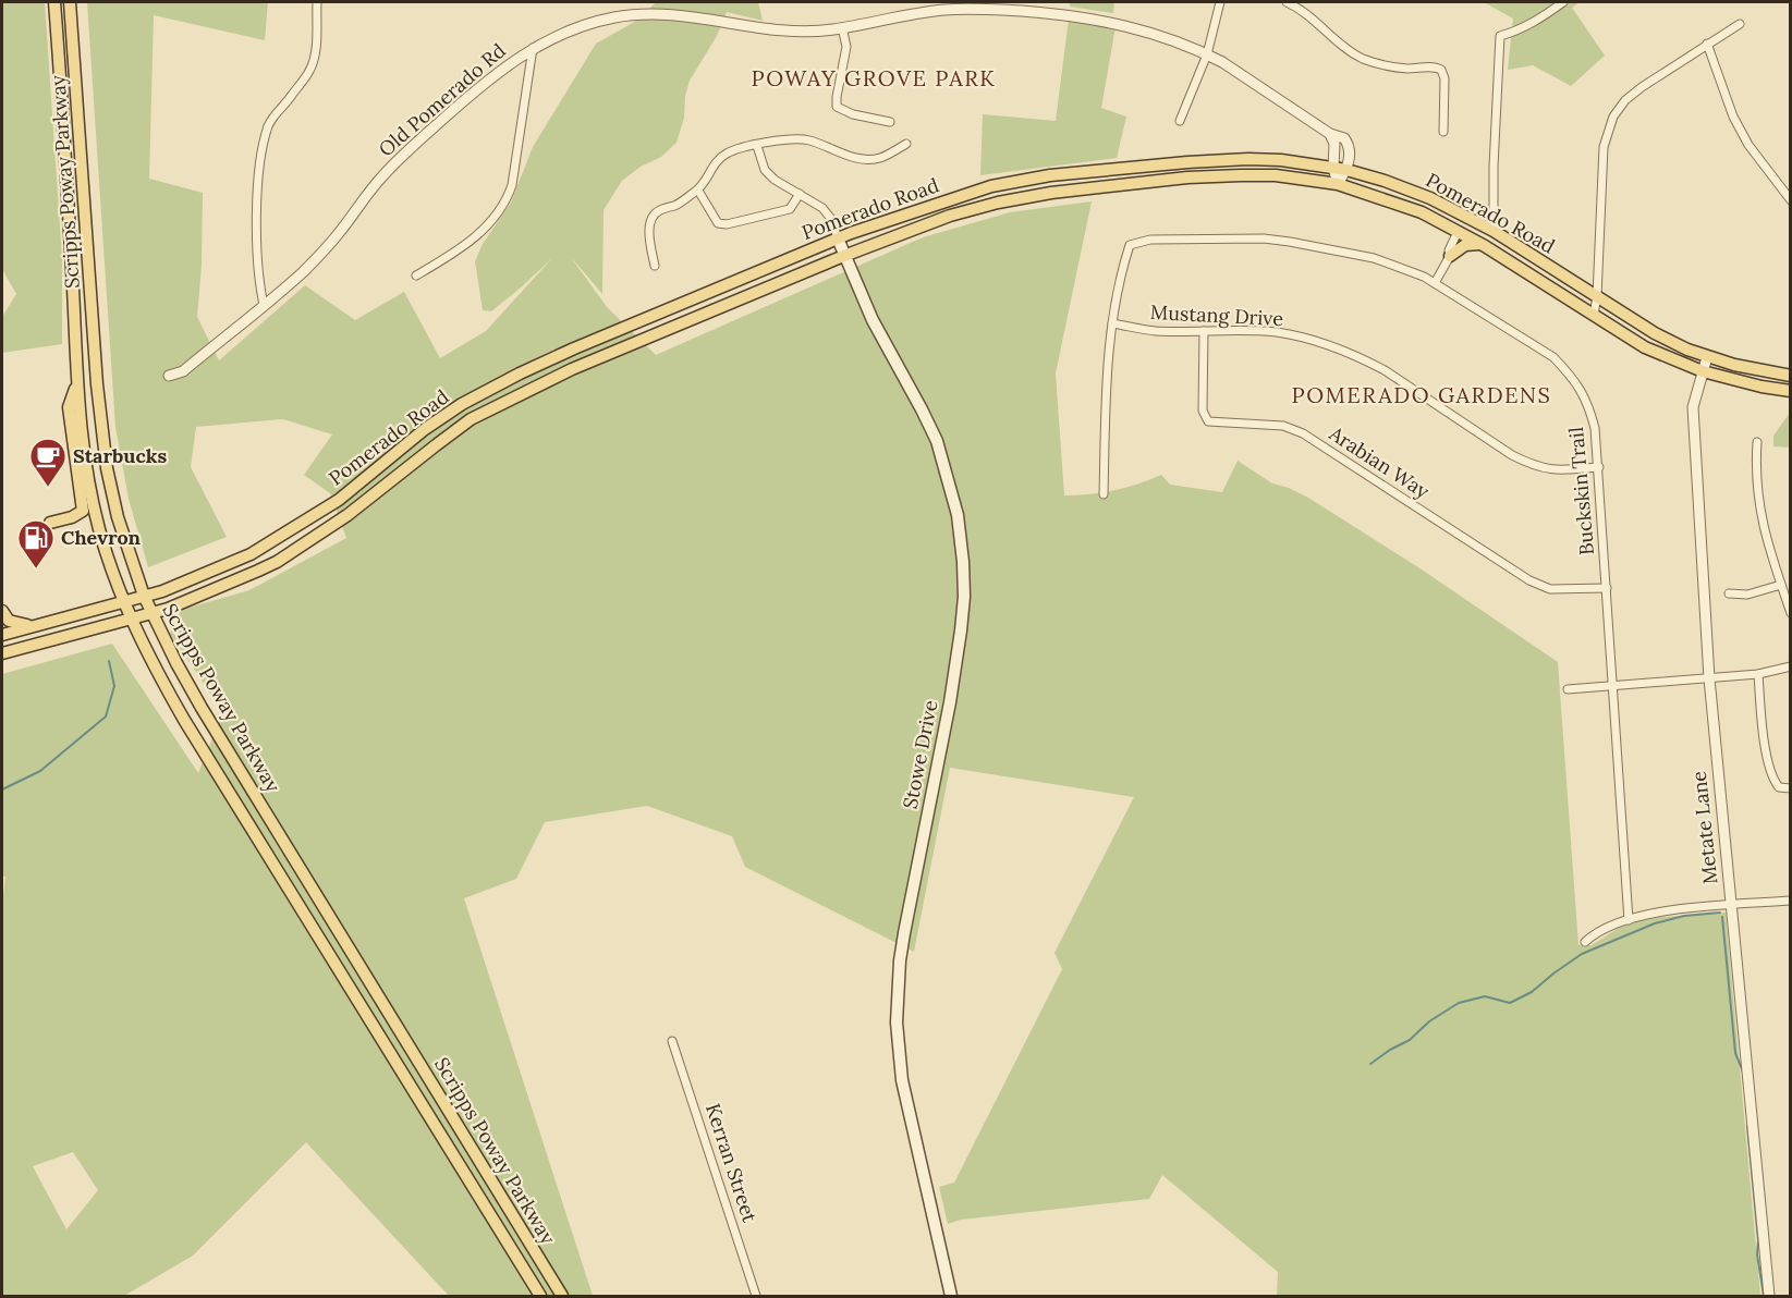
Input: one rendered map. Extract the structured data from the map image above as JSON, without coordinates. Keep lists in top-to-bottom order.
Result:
{
  "streets": {
    "main road": ["Scripps Poway Parkway", "Pomerado Road", "Stowe Drive"],
    "street": [
      "Old Pomerado Rd",
      "Mustang Drive",
      "Arabian Way",
      "Buckskin Trail",
      "Metate Lane",
      "Kerran Street"
    ]
  },
  "crossings": [
    ["Old Pomerado Rd", "Pomerado Road"],
    ["Scripps Poway Parkway", "Pomerado Road"],
    ["Pomerado Road", "Stowe Drive"],
    ["Pomerado Road", "Metate Lane"],
    ["Mustang Drive", "Arabian Way"],
    ["Mustang Drive", "Buckskin Trail"],
    ["Arabian Way", "Buckskin Trail"]
  ],
  "districts": ["POWAY GROVE PARK", "POMERADO GARDENS"],
  "places": {
    "cafe": ["Starbucks"],
    "fuel station": ["Chevron"]
  }
}
